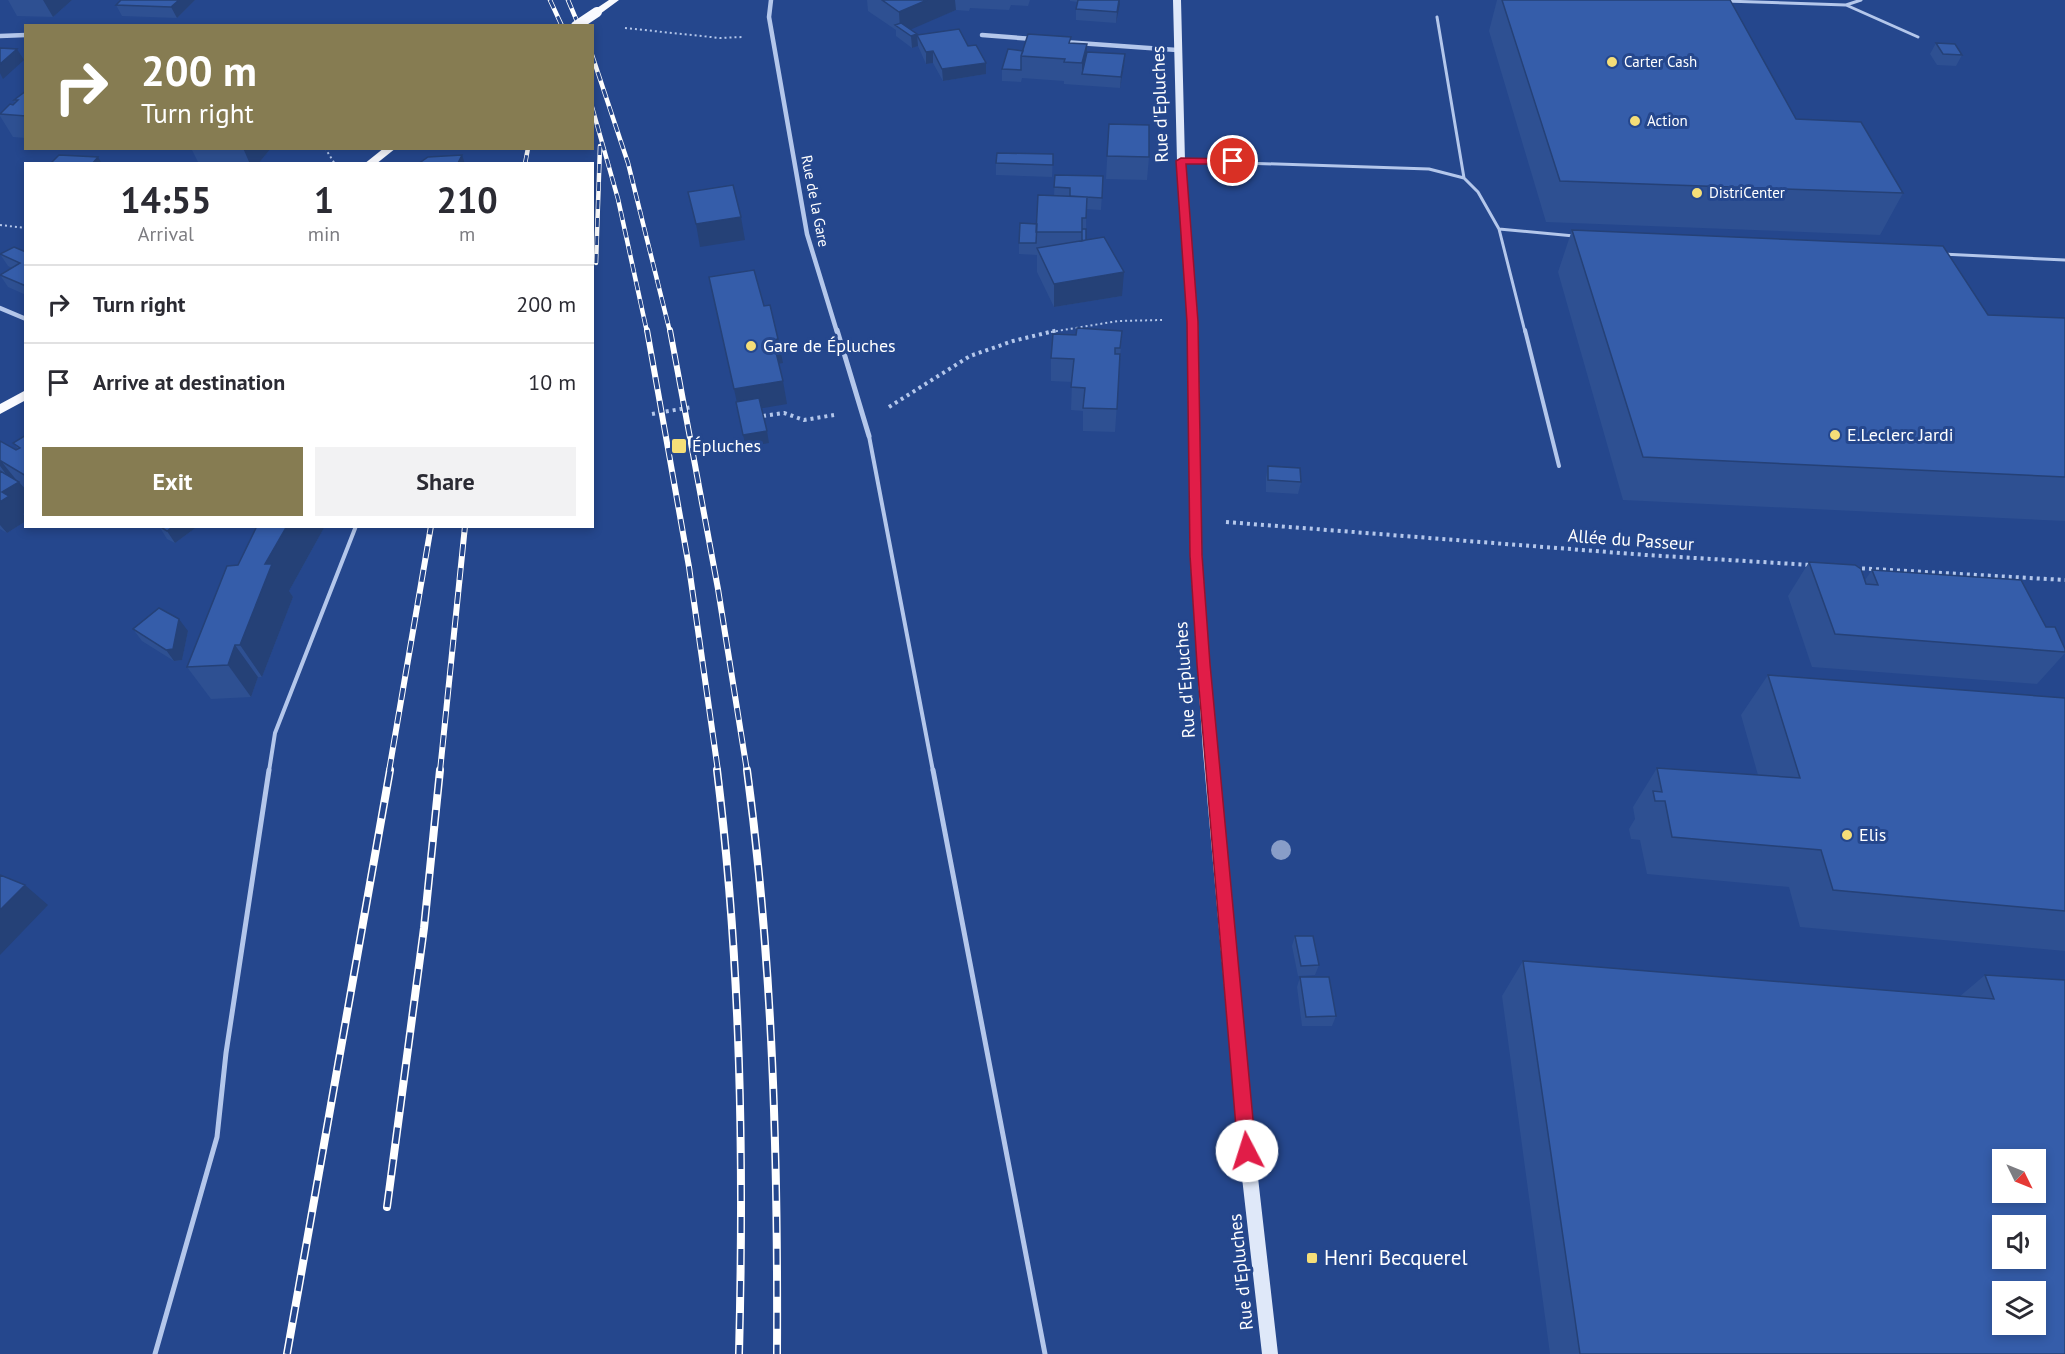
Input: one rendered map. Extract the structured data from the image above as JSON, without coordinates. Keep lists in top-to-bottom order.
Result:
{
  "streets": {
    "street": ["Rue d'Epluches", "Rue de la Gare"],
    "path": ["Allée du Passeur"]
  },
  "crossings": [
    ["Rue d'Epluches", "Allée du Passeur"]
  ],
  "places": {
    "other": [
      "Carter Cash",
      "Action",
      "DistriCenter",
      "Gare de Épluches",
      "E.Leclerc Jardi",
      "Elis"
    ],
    "transit": ["Épluches", "Henri Becquerel"]
  },
  "north": "bottom right",
  "page": {
    "turn": ["200 m", "Turn right"],
    "eta": [
      "14:55",
      "Arrival",
      "1",
      "min",
      "210",
      "m"
    ],
    "list": [
      {
        "name": "Turn right",
        "value": "200 m"
      },
      {
        "name": "Arrive at destination",
        "value": "10 m"
      }
    ],
    "buttons": ["Exit", "Share"]
  }
}
